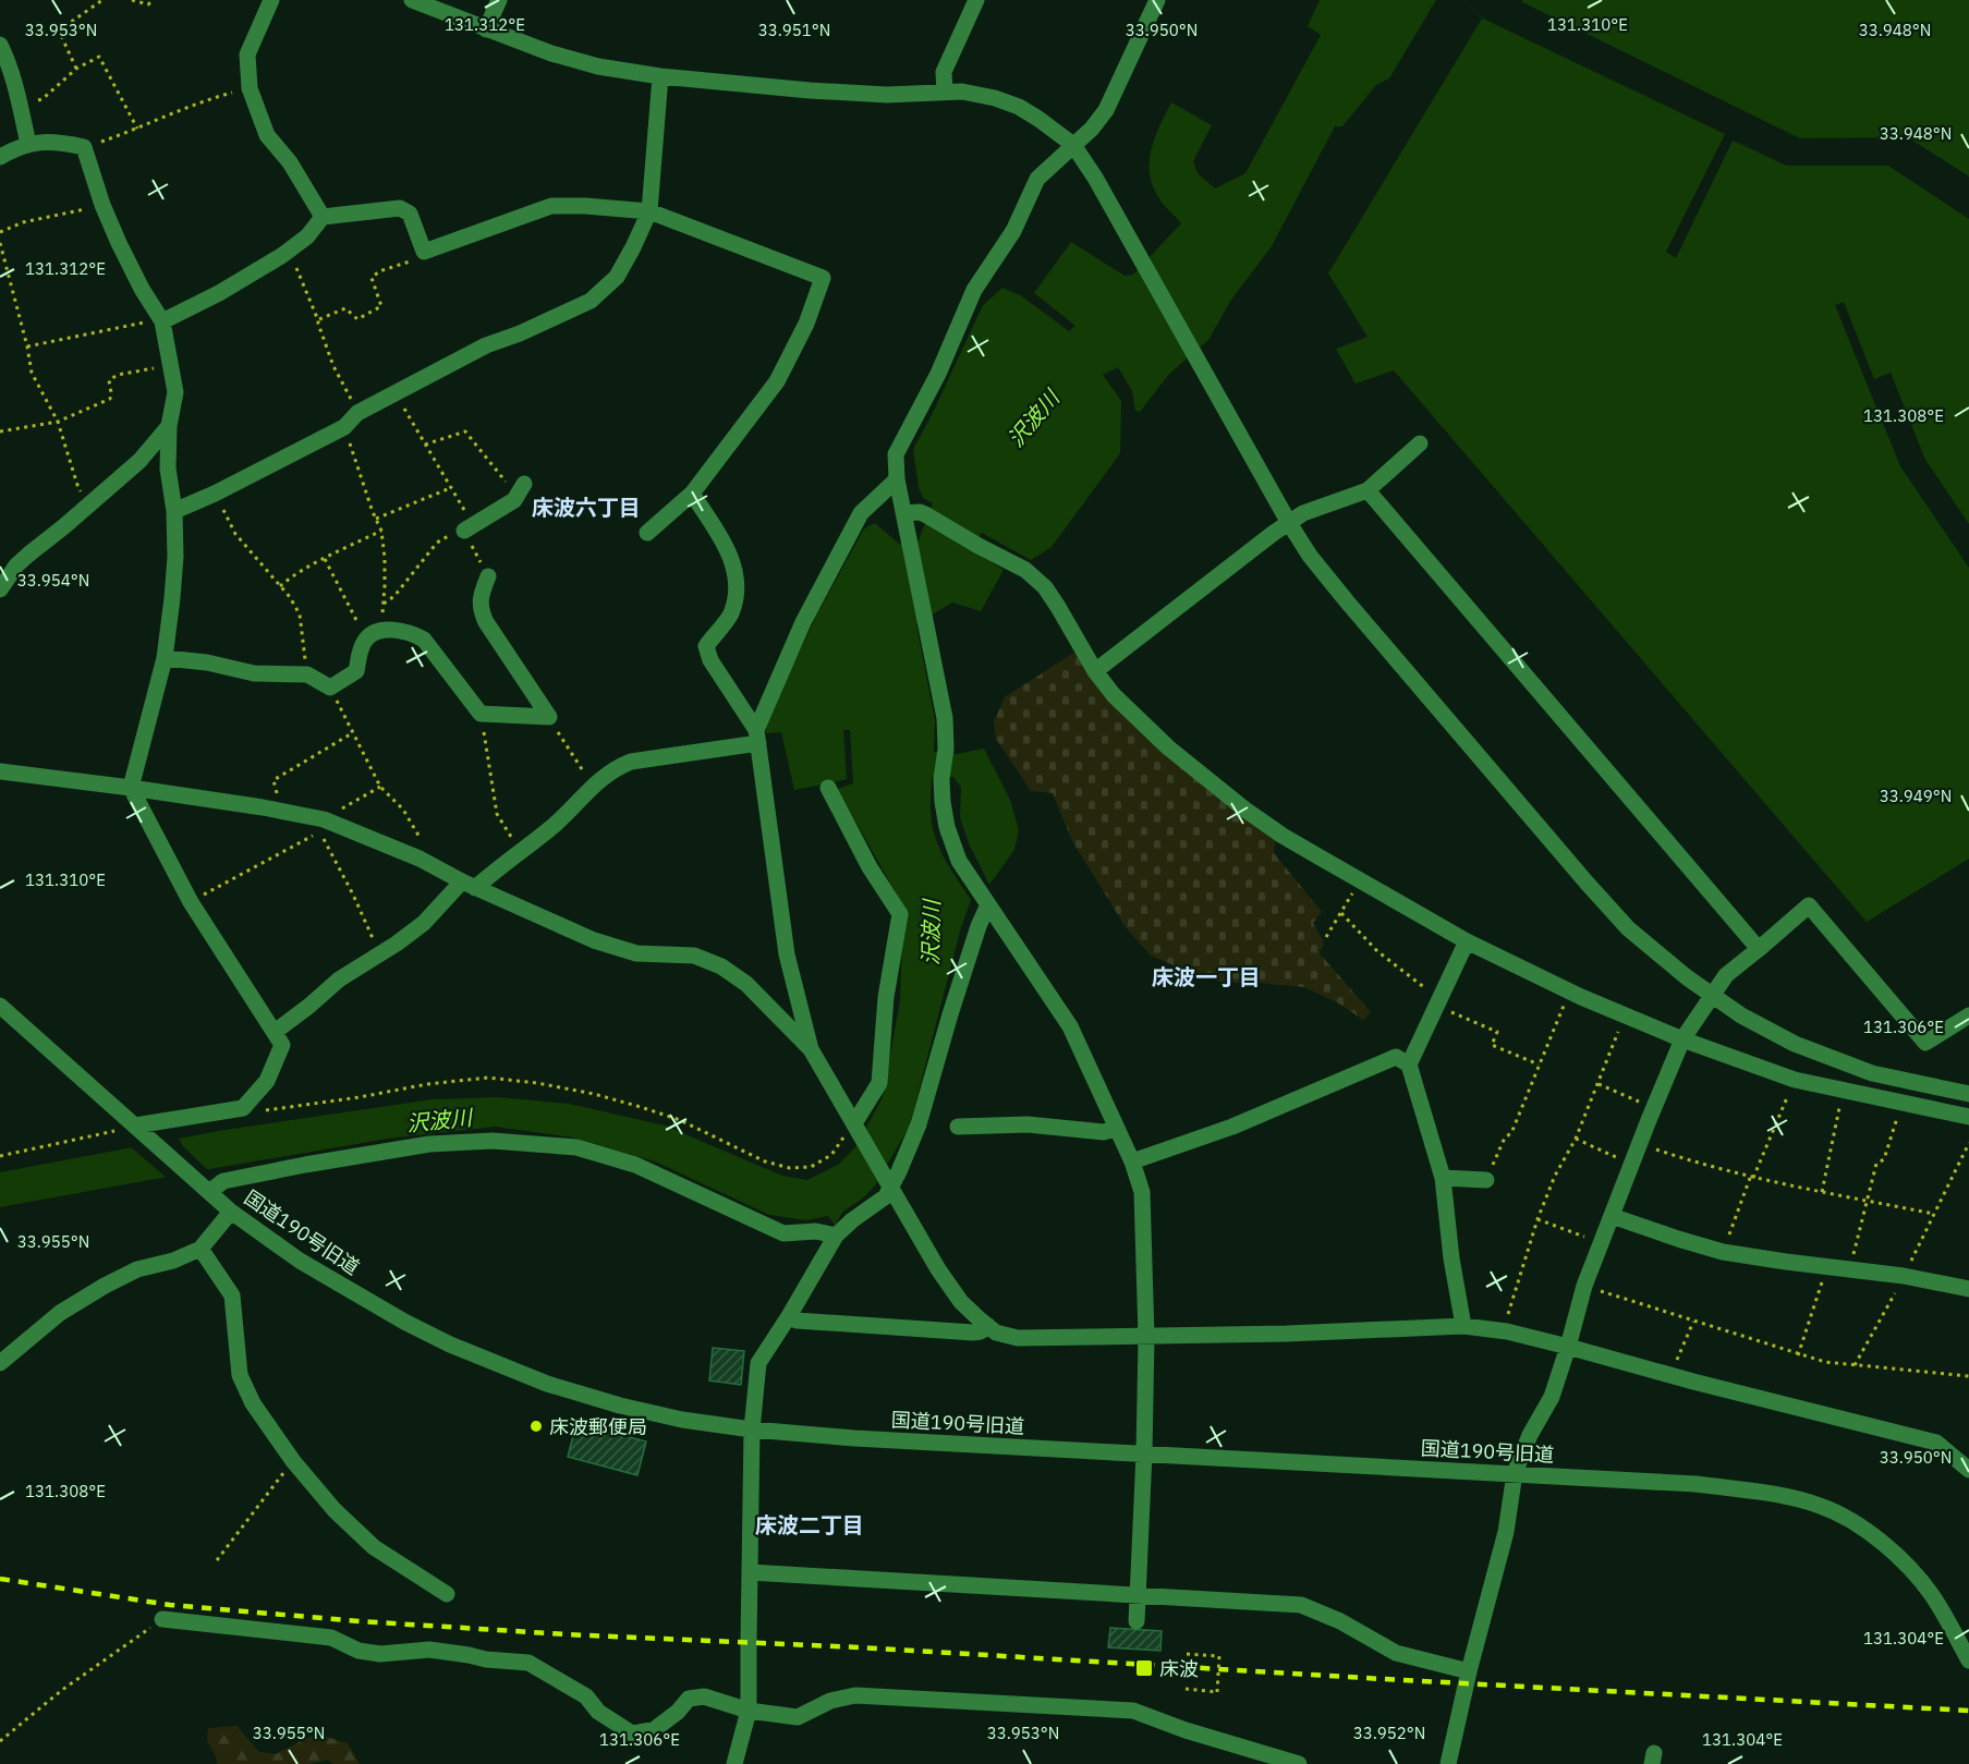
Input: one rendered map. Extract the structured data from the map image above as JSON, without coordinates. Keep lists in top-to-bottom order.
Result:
{
  "streets": {
    "street": ["国道190号旧道"]
  },
  "districts": ["床波六丁目", "床波一丁目", "床波二丁目"],
  "water": ["沢波川"],
  "places": {
    "other": ["床波郵便局"],
    "transit": ["床波"]
  },
  "coordinates": [
    "131.312°E",
    "131.310°E",
    "33.953°N",
    "33.951°N",
    "33.950°N",
    "33.948°N",
    "131.308°E",
    "33.954°N",
    "33.949°N",
    "131.306°E",
    "33.955°N",
    "131.304°E",
    "33.952°N"
  ]
}
